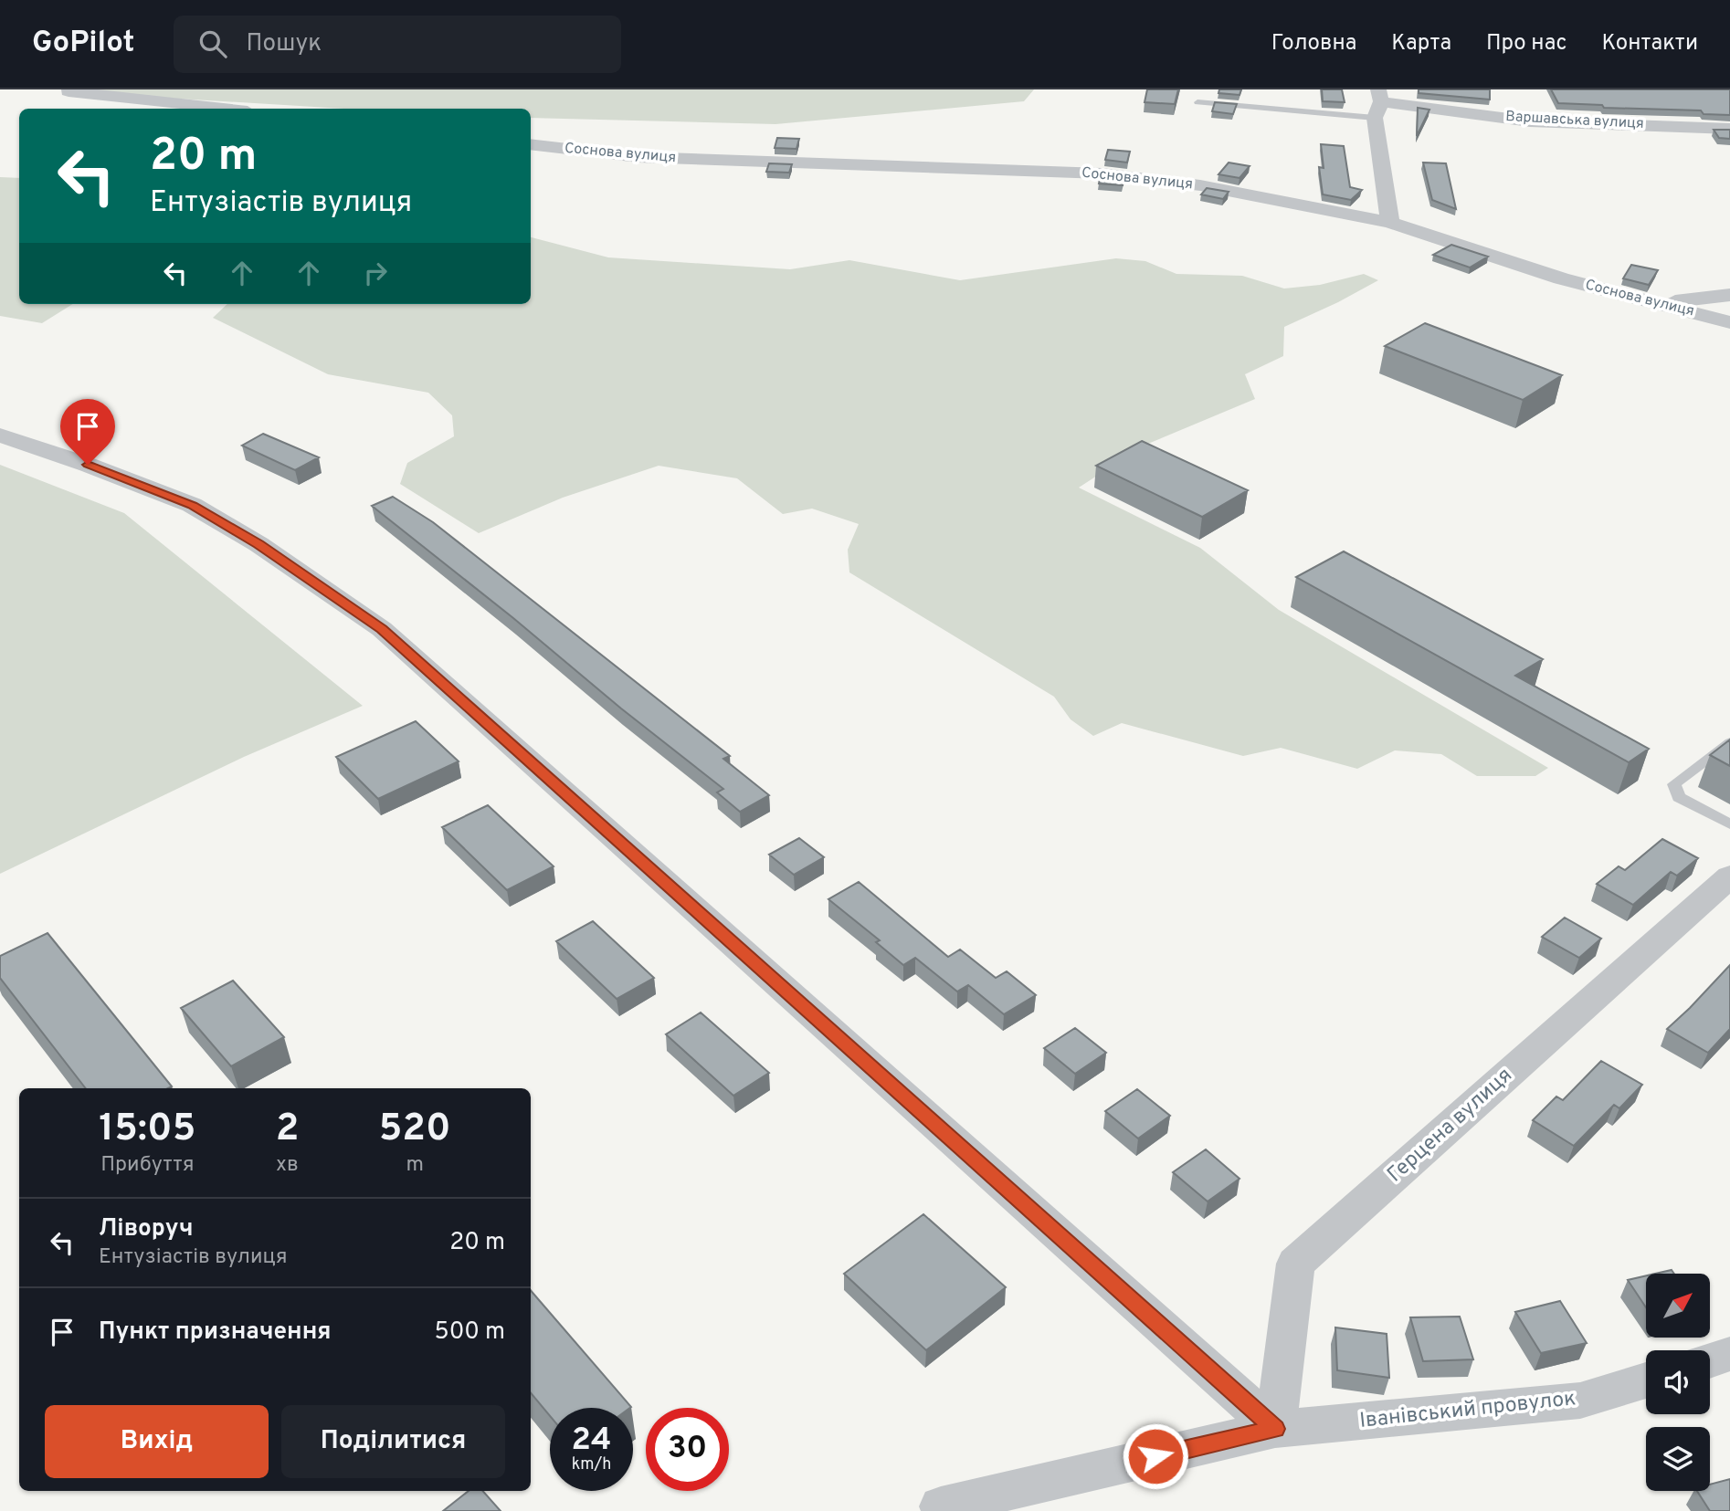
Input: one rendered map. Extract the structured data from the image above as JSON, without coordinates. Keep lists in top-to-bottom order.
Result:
{
  "streets": {
    "street": [
      "Варшавська вулиця",
      "Соснова вулиця",
      "Герцена вулиця",
      "Іванівський провулок"
    ]
  },
  "crossings": [
    ["Герцена вулиця", "Іванівський провулок"]
  ],
  "north": "top right",
  "page": {
    "header": "GoPilot",
    "search": "Пошук",
    "nav": [
      "Головна",
      "Карта",
      "Про нас",
      "Контакти"
    ],
    "turn": ["20 m", "Ентузіастів вулиця"],
    "eta": [
      "15:05",
      "Прибуття",
      "2",
      "хв",
      "520",
      "m"
    ],
    "list": [
      {
        "name": "Ліворуч",
        "note": "Ентузіастів вулиця",
        "value": "20 m"
      },
      {
        "name": "Пункт призначення",
        "value": "500 m"
      }
    ],
    "buttons": ["Вихід", "Поділитися"],
    "speed": "24 km/h",
    "limit": "30"
  }
}
